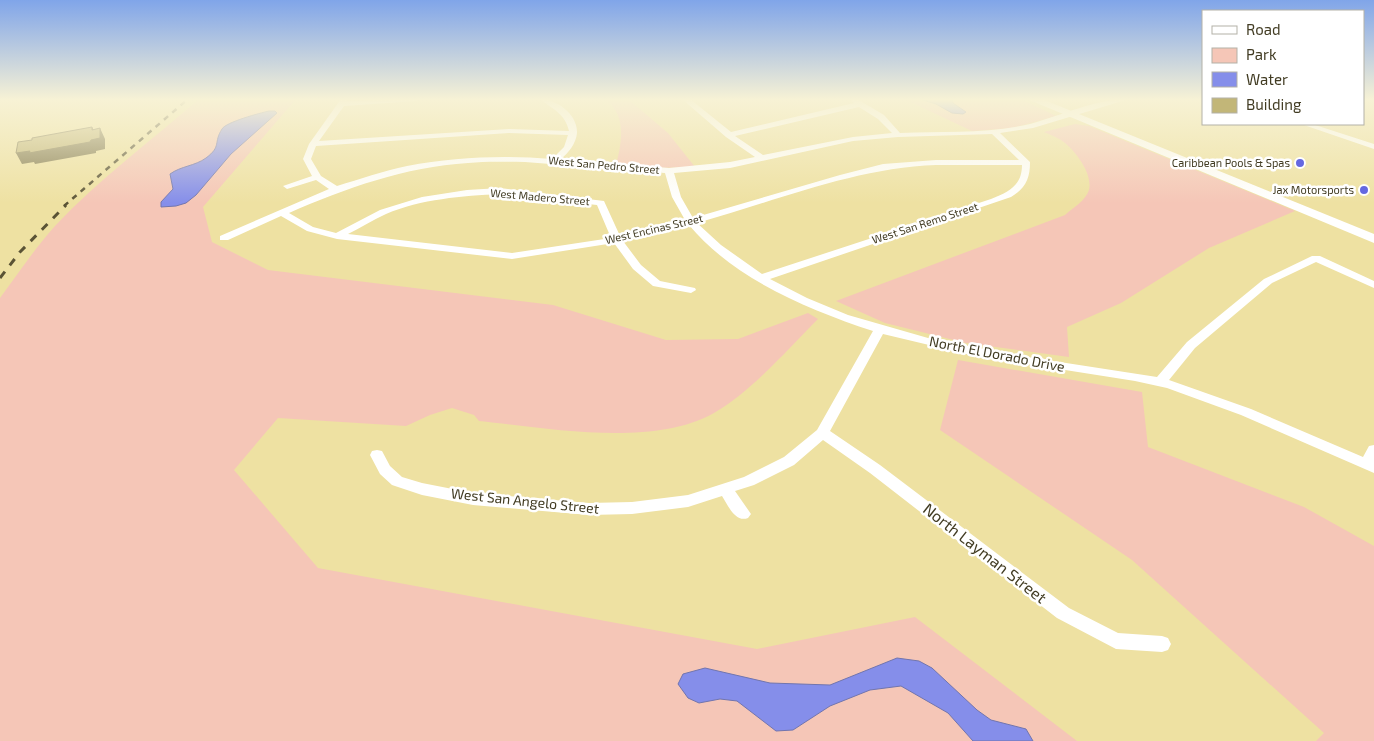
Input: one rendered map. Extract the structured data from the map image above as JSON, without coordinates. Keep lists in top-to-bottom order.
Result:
{
  "streets": {
    "street": [
      "West San Pedro Street",
      "West Madero Street",
      "West San Remo Street",
      "West Encinas Street",
      "North El Dorado Drive",
      "West San Angelo Street",
      "North Layman Street"
    ]
  },
  "crossings": [
    ["West San Pedro Street", "West Encinas Street"],
    ["West San Pedro Street", "North El Dorado Drive"],
    ["West Madero Street", "West Encinas Street"],
    ["West San Remo Street", "West Encinas Street"],
    ["West San Remo Street", "North El Dorado Drive"],
    ["West Encinas Street", "North El Dorado Drive"],
    ["North El Dorado Drive", "West San Angelo Street"],
    ["West San Angelo Street", "North Layman Street"]
  ],
  "places": ["Caribbean Pools & Spas", "Jax Motorsports"],
  "legend": [
    "Road",
    "Park",
    "Water",
    "Building"
  ]
}
